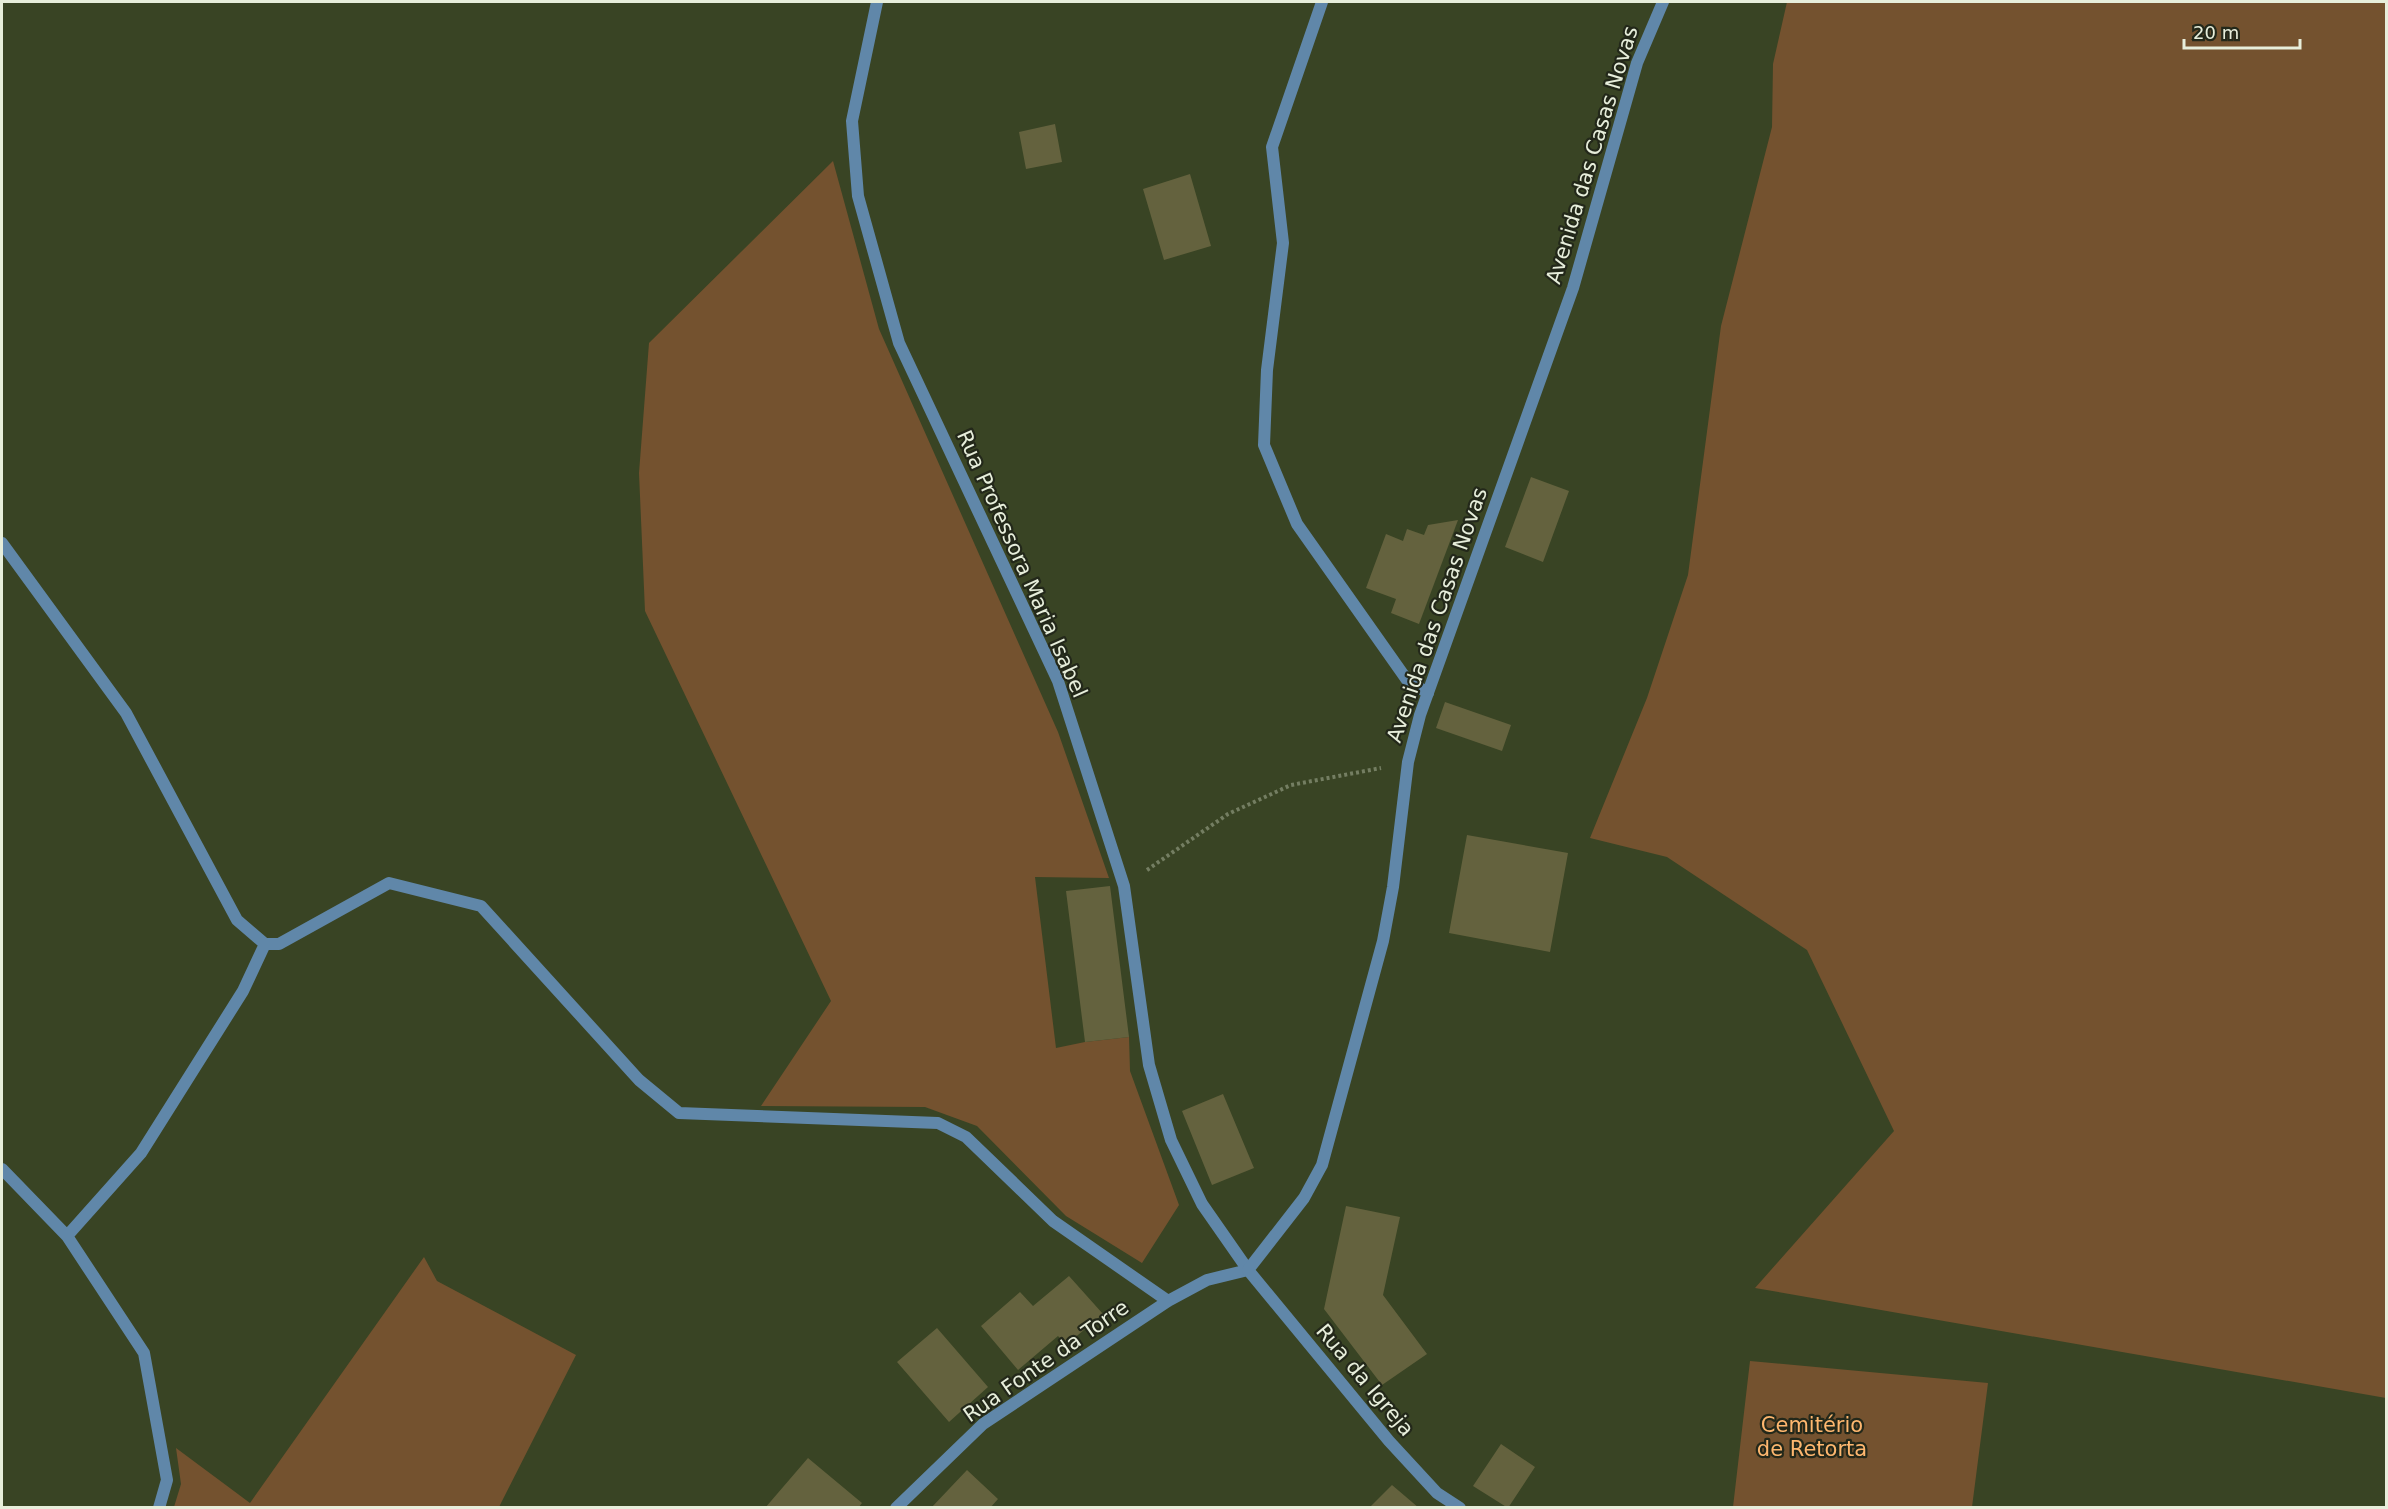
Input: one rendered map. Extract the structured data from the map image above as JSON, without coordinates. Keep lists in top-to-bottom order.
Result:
{
  "streets": {
    "street": [
      "Avenida das Casas Novas",
      "Rua Professora Maria Isabel",
      "Rua Fonte da Torre",
      "Rua da Igreja"
    ]
  },
  "crossings": [
    ["Avenida das Casas Novas", "Rua Professora Maria Isabel"],
    ["Avenida das Casas Novas", "Rua Fonte da Torre"],
    ["Avenida das Casas Novas", "Rua da Igreja"],
    ["Rua Professora Maria Isabel", "Rua Fonte da Torre"],
    ["Rua Professora Maria Isabel", "Rua da Igreja"],
    ["Rua Fonte da Torre", "Rua da Igreja"]
  ],
  "parks": ["Cemitério de Retorta"],
  "scale_bar": "20 m"
}
